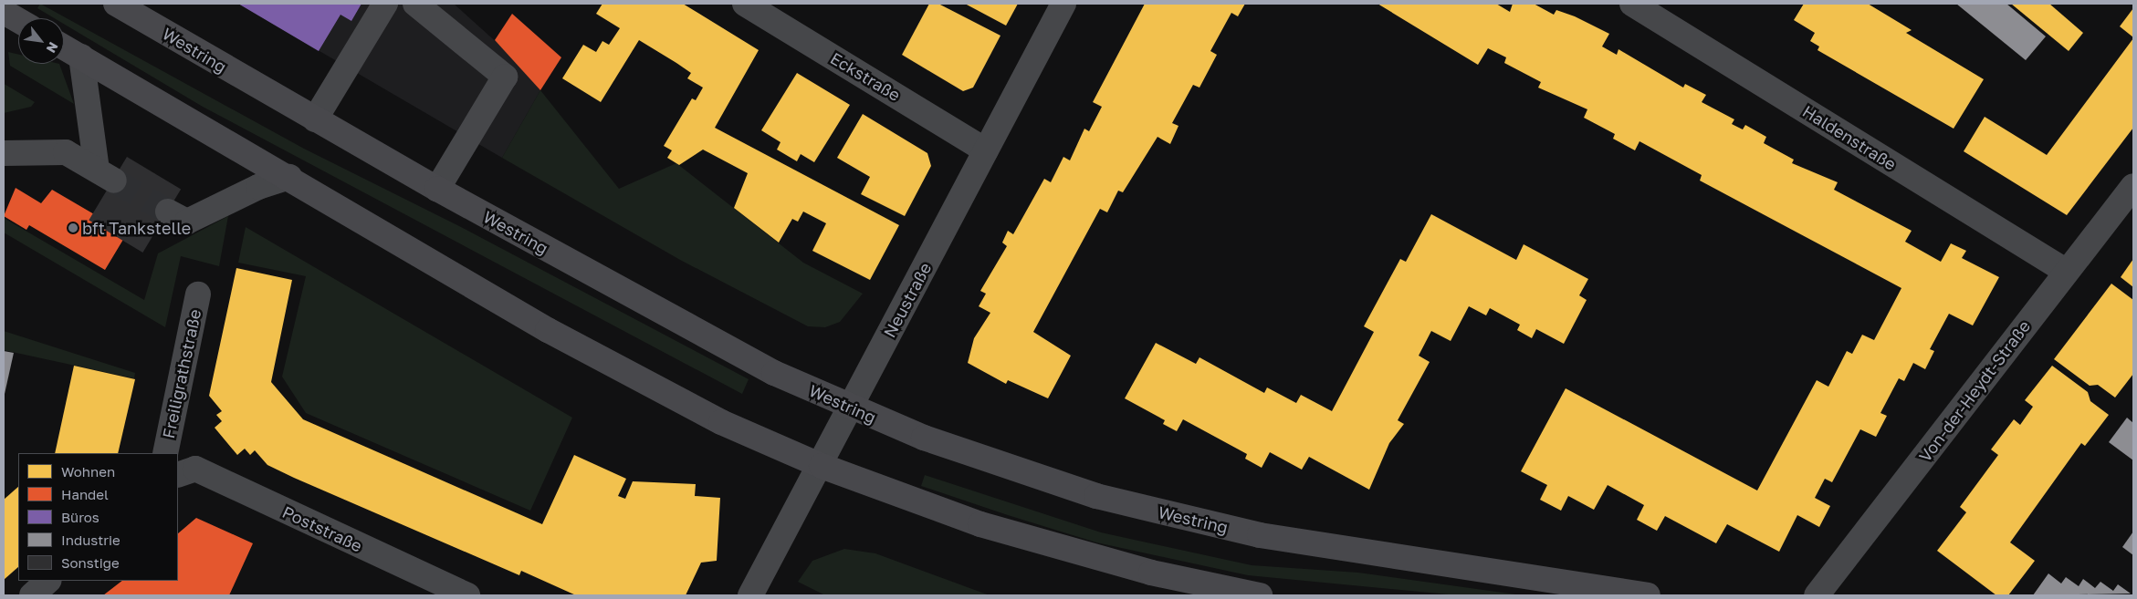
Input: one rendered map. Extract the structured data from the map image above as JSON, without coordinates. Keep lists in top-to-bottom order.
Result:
{
  "streets": {
    "main road": ["Westring"],
    "street": [
      "Eckstraße",
      "Haldenstraße",
      "Neustraße",
      "Freiligrathstraße",
      "Von-der-Heydt-Straße",
      "Poststraße"
    ]
  },
  "crossings": [
    ["Westring", "Neustraße"],
    ["Eckstraße", "Neustraße"],
    ["Haldenstraße", "Von-der-Heydt-Straße"]
  ],
  "places": ["bft Tankstelle"],
  "legend": [
    "Wohnen",
    "Handel",
    "Büros",
    "Industrie",
    "Sonstige"
  ],
  "north": "bottom right"
}
